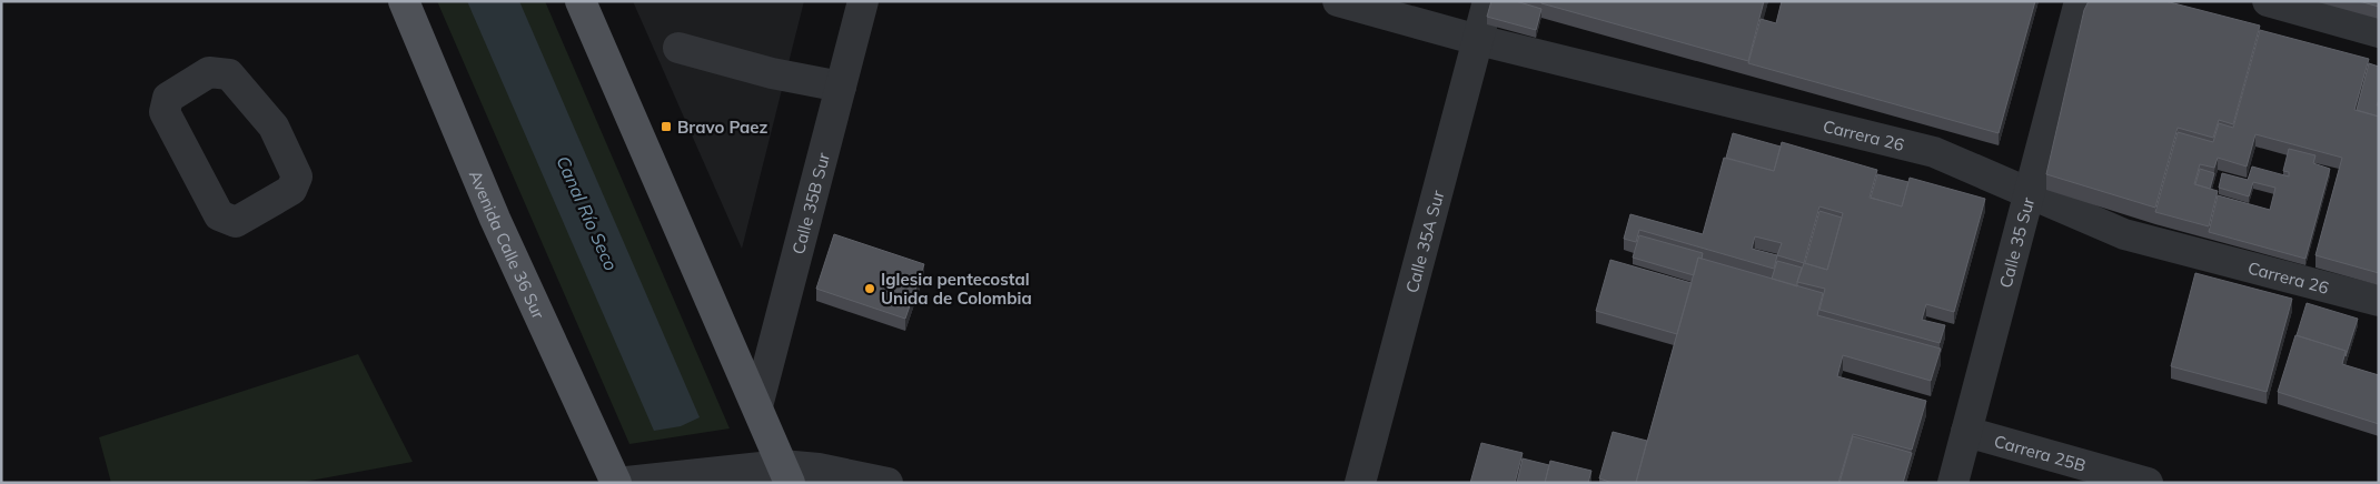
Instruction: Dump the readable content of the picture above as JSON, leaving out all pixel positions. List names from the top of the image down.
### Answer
{
  "streets": {
    "main road": ["Avenida Calle 36 Sur"],
    "street": [
      "Carrera 26",
      "Calle 35B Sur",
      "Calle 35A Sur",
      "Calle 35 Sur",
      "Carrera 25B"
    ]
  },
  "crossings": [
    ["Carrera 26", "Calle 35A Sur"],
    ["Carrera 26", "Calle 35 Sur"],
    ["Calle 35 Sur", "Carrera 25B"]
  ],
  "water": ["Canal Río Seco"],
  "places": {
    "transit": ["Bravo Paez"],
    "other": ["Iglesia pentecostal Unida de Colombia"]
  }
}
